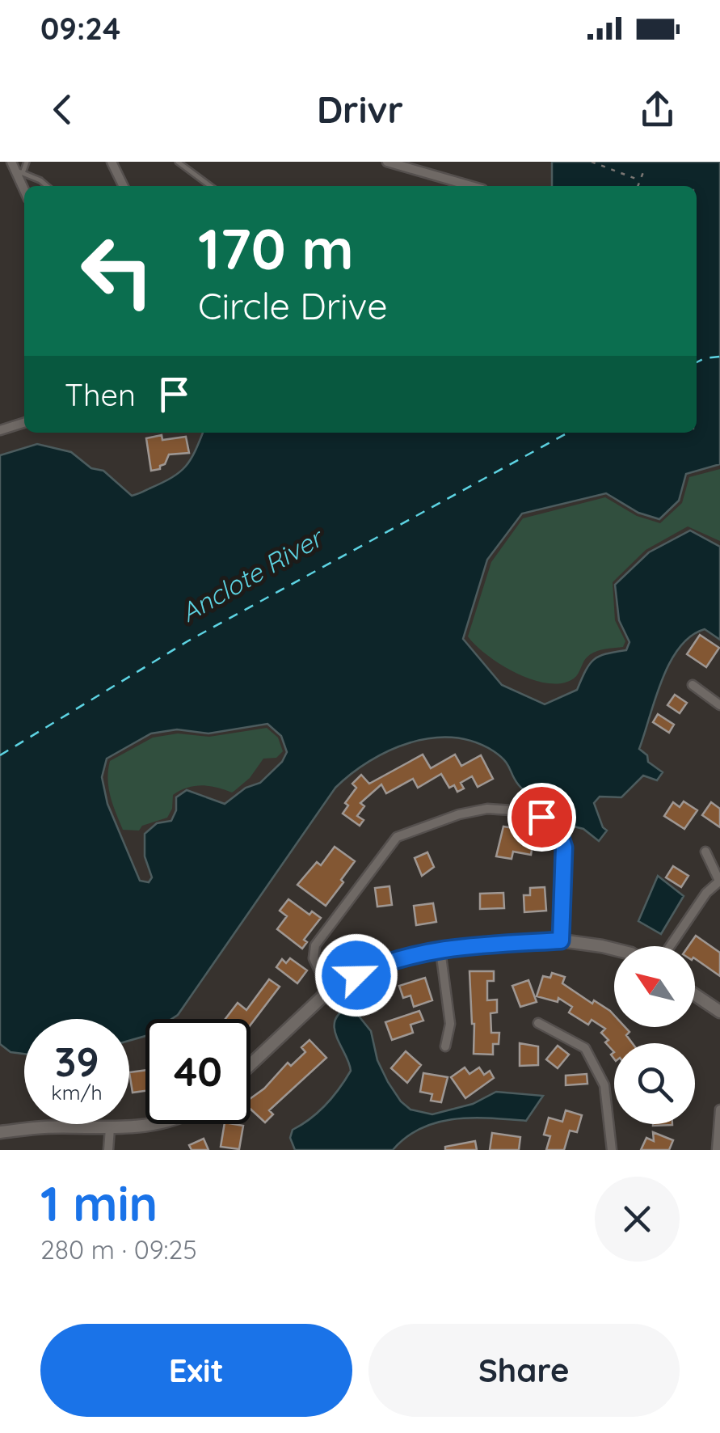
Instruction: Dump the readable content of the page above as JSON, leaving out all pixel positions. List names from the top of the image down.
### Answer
{
  "water": ["Anclote River"],
  "north": "top left",
  "page": {
    "status": "09:24",
    "header": "Drivr",
    "turn": ["170 m", "Circle Drive"],
    "then": "Then",
    "speed": "39 km/h",
    "limit": "40",
    "heading": ["1 min", "280 m · 09:25"],
    "buttons": ["Exit", "Share"]
  }
}
